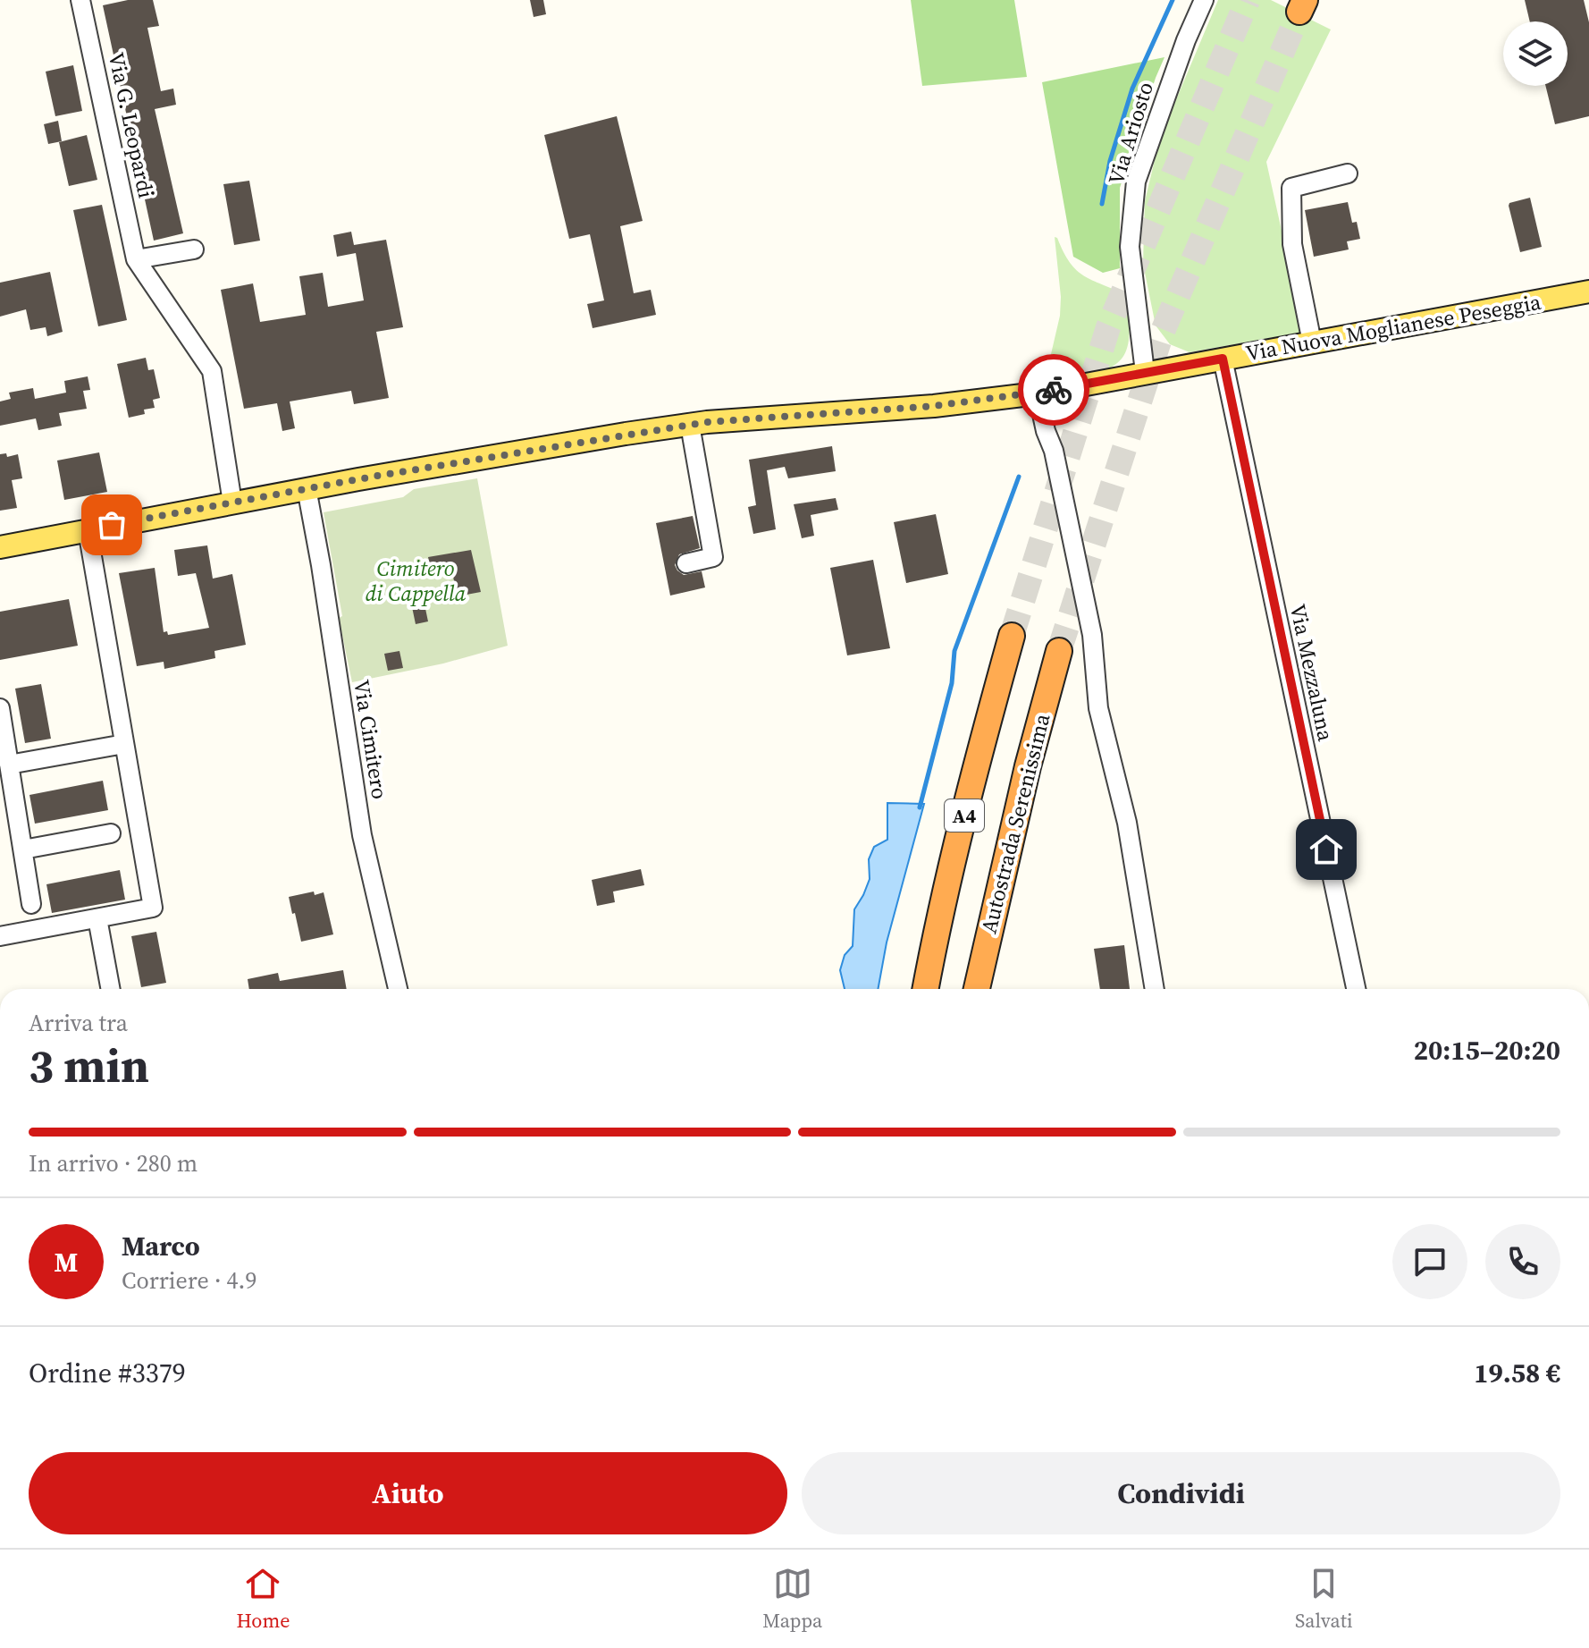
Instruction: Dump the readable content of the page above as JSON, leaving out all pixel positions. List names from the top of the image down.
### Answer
{
  "streets": {
    "highway": ["A4", "Autostrada Serenissima"],
    "main road": ["Via Nuova Moglianese Peseggia"],
    "street": [
      "Via G. Leopardi",
      "Via Ariosto",
      "Via Mezzaluna",
      "Via Cimitero"
    ]
  },
  "crossings": [
    ["Via G. Leopardi", "Via Nuova Moglianese Peseggia"],
    ["Via Ariosto", "Via Nuova Moglianese Peseggia"],
    ["Via Nuova Moglianese Peseggia", "Via Mezzaluna"],
    ["Via Nuova Moglianese Peseggia", "Via Cimitero"]
  ],
  "parks": ["Cimitero di Cappella"],
  "page": {
    "heading": ["3 min", "Arriva tra", "20:15–20:20"],
    "panel": [
      "Marco",
      "Corriere · 4.9",
      "Ordine #3379",
      "19.58 €"
    ],
    "bar": "In arrivo · 280 m",
    "round": "M",
    "buttons": ["Aiuto", "Condividi"],
    "tabs": ["Home", "Mappa", "Salvati"]
  }
}
